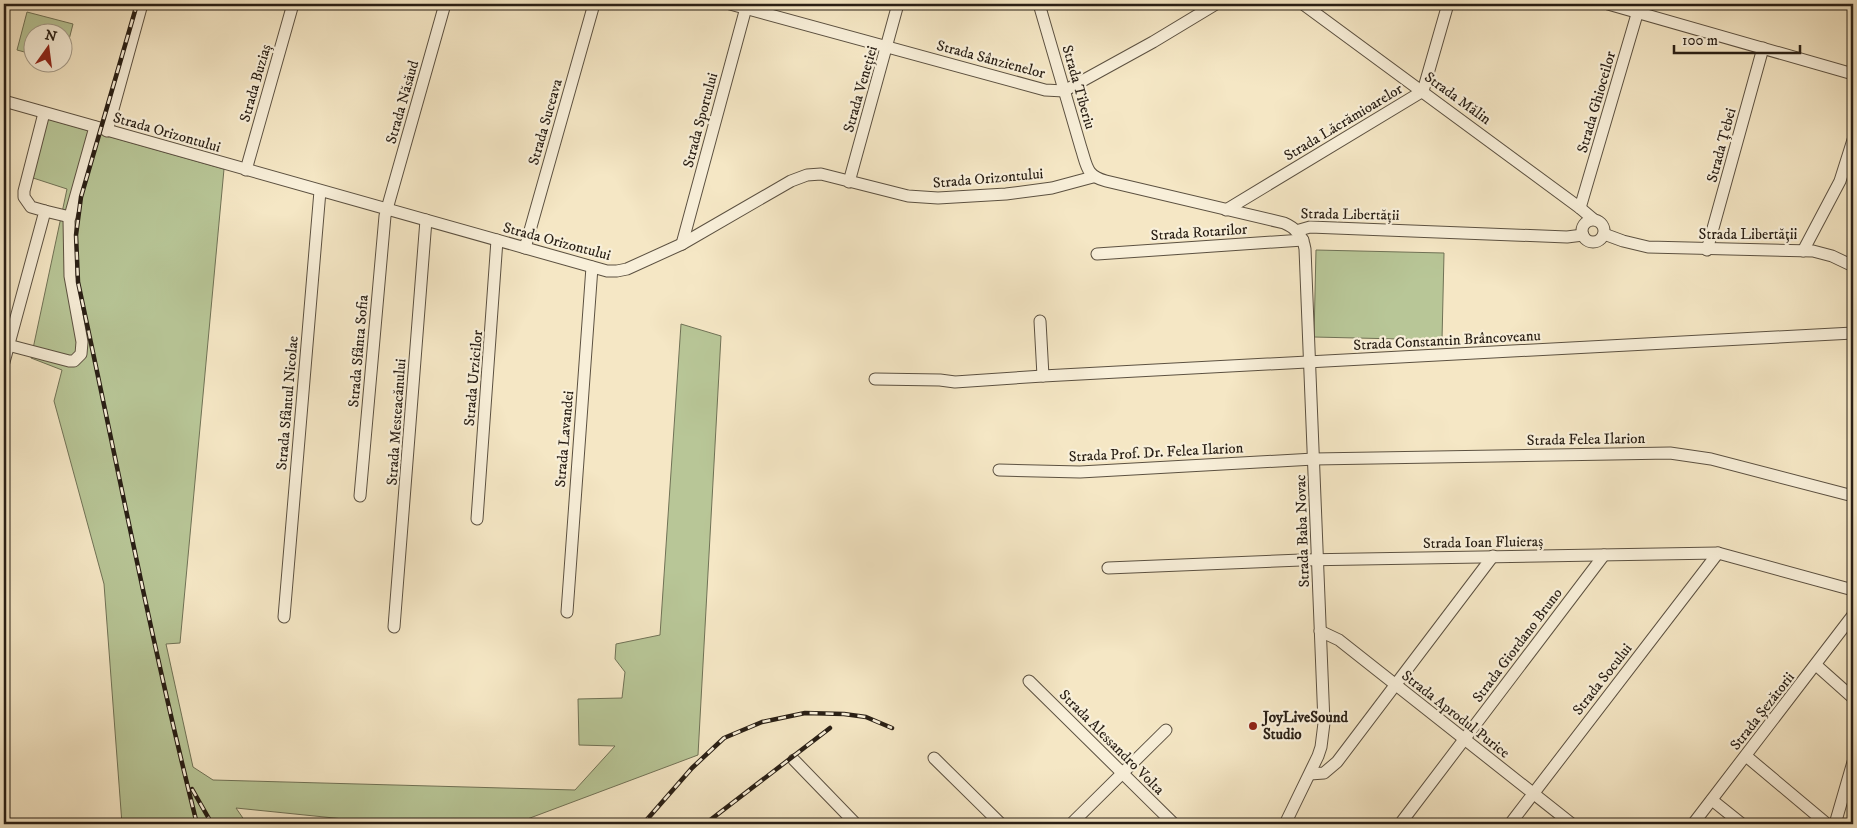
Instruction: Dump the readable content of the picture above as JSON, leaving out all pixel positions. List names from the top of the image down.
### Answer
{
  "streets": {
    "street": [
      "Strada Sânzienelor",
      "Strada Buziaș",
      "Strada Tiberiu",
      "Strada Veneției",
      "Strada Mălin",
      "Strada Năsăud",
      "Strada Ghioceilor",
      "Strada Sportului",
      "Strada Suceava",
      "Strada Lăcrămioarelor",
      "Strada Orizontului",
      "Strada Țebei",
      "Strada Libertății",
      "Strada Rotarilor",
      "Strada Constantin Brâncoveanu",
      "Strada Sfânta Sofia",
      "Strada Urzicilor",
      "Strada Sfântul Nicolae",
      "Strada Mesteacănului",
      "Strada Lavandei",
      "Strada Felea Ilarion",
      "Strada Prof. Dr. Felea Ilarion",
      "Strada Baba Novac",
      "Strada Ioan Fluieraș",
      "Strada Giordano Bruno",
      "Strada Socului",
      "Strada Șezătorii",
      "Strada Aprodul Purice",
      "Strada Alessandro Volta"
    ]
  },
  "crossings": [
    ["Strada Sânzienelor", "Strada Tiberiu"],
    ["Strada Sânzienelor", "Strada Veneției"],
    ["Strada Sânzienelor", "Strada Sportului"],
    ["Strada Buziaș", "Strada Orizontului"],
    ["Strada Tiberiu", "Strada Orizontului"],
    ["Strada Tiberiu", "Strada Libertății"],
    ["Strada Veneției", "Strada Orizontului"],
    ["Strada Mălin", "Strada Ghioceilor"],
    ["Strada Mălin", "Strada Lăcrămioarelor"],
    ["Strada Mălin", "Strada Libertății"],
    ["Strada Năsăud", "Strada Orizontului"],
    ["Strada Năsăud", "Strada Sfânta Sofia"],
    ["Strada Sportului", "Strada Orizontului"],
    ["Strada Suceava", "Strada Orizontului"],
    ["Strada Lăcrămioarelor", "Strada Libertății"],
    ["Strada Orizontului", "Strada Libertății"],
    ["Strada Orizontului", "Strada Sfânta Sofia"],
    ["Strada Orizontului", "Strada Urzicilor"],
    ["Strada Orizontului", "Strada Sfântul Nicolae"],
    ["Strada Orizontului", "Strada Mesteacănului"],
    ["Strada Orizontului", "Strada Lavandei"],
    ["Strada Țebei", "Strada Libertății"],
    ["Strada Libertății", "Strada Rotarilor"],
    ["Strada Libertății", "Strada Baba Novac"],
    ["Strada Rotarilor", "Strada Baba Novac"],
    ["Strada Constantin Brâncoveanu", "Strada Baba Novac"],
    ["Strada Felea Ilarion", "Strada Prof. Dr. Felea Ilarion"],
    ["Strada Felea Ilarion", "Strada Baba Novac"],
    ["Strada Prof. Dr. Felea Ilarion", "Strada Baba Novac"],
    ["Strada Baba Novac", "Strada Ioan Fluieraș"],
    ["Strada Baba Novac", "Strada Aprodul Purice"],
    ["Strada Ioan Fluieraș", "Strada Giordano Bruno"],
    ["Strada Ioan Fluieraș", "Strada Socului"],
    ["Strada Giordano Bruno", "Strada Aprodul Purice"],
    ["Strada Socului", "Strada Aprodul Purice"]
  ],
  "places": ["JoyLiveSound Studio"],
  "scale_bar": "100 m",
  "north": "top"
}
